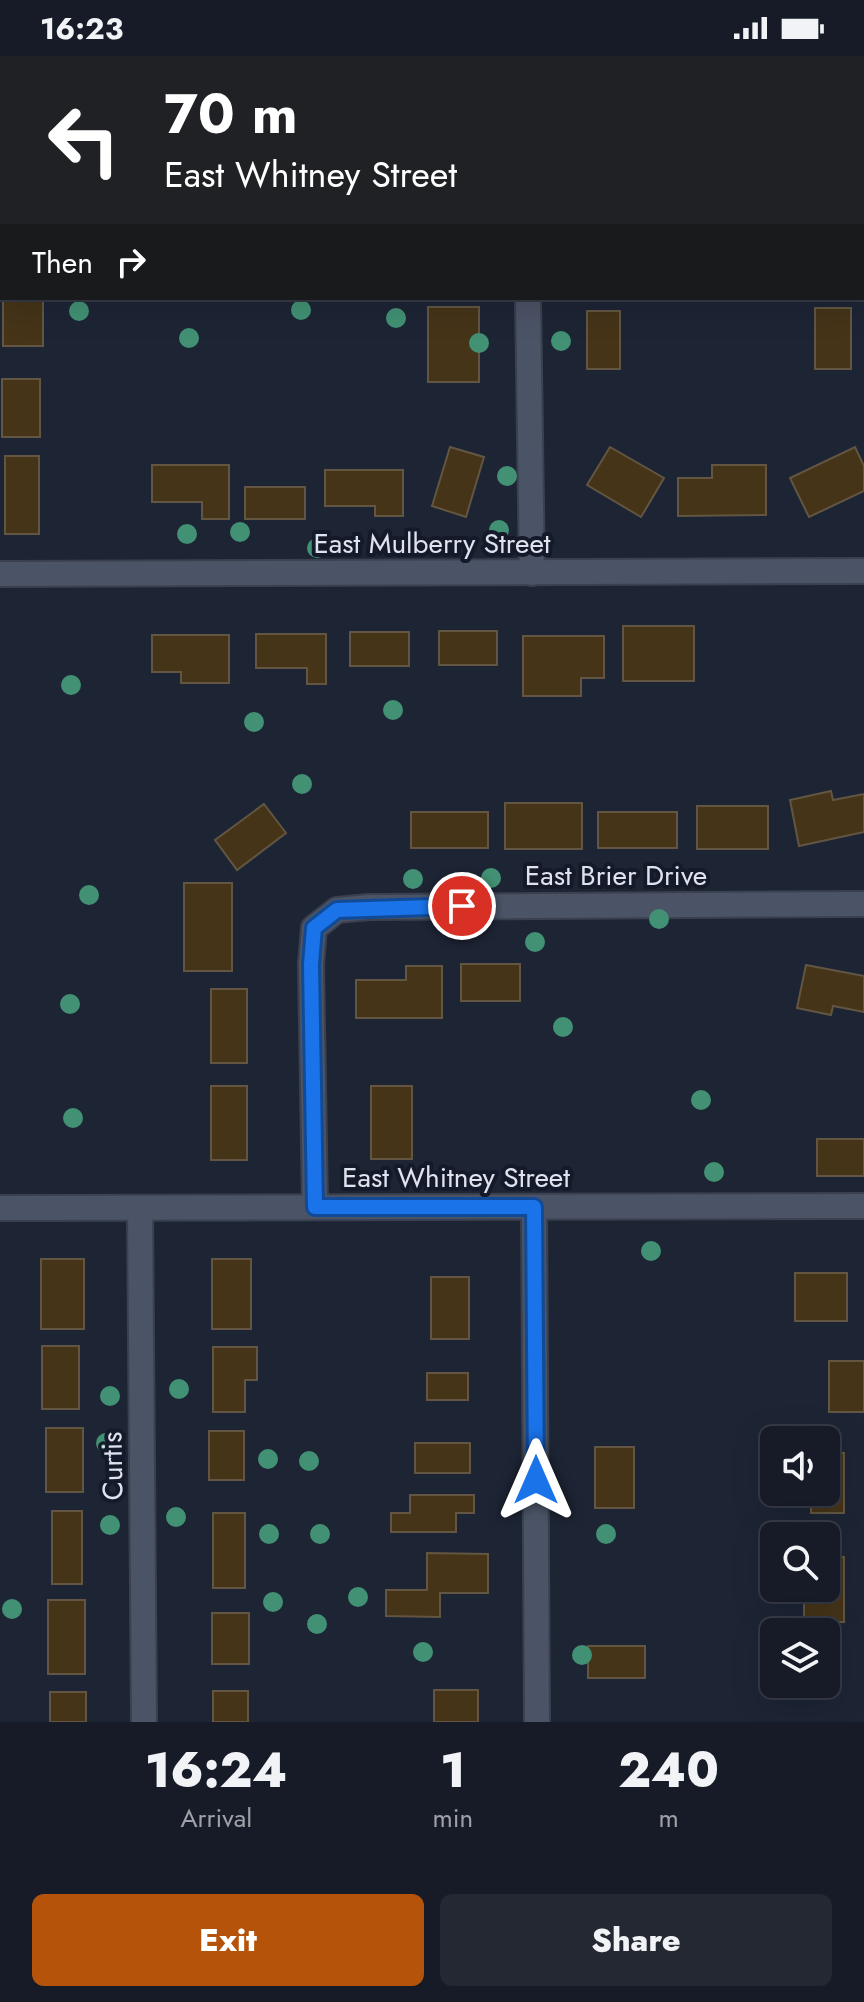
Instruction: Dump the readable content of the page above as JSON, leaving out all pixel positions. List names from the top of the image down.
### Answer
{
  "streets": {
    "street": [
      "East Mulberry Street",
      "East Brier Drive",
      "East Whitney Street",
      "Curtis"
    ]
  },
  "crossings": [
    ["East Brier Drive", "East Whitney Street"],
    ["East Whitney Street", "Curtis"]
  ],
  "page": {
    "status": "16:23",
    "turn": ["70 m", "East Whitney Street"],
    "then": "Then",
    "eta": [
      "16:24",
      "Arrival",
      "1",
      "min",
      "240",
      "m"
    ],
    "buttons": ["Exit", "Share"]
  }
}
